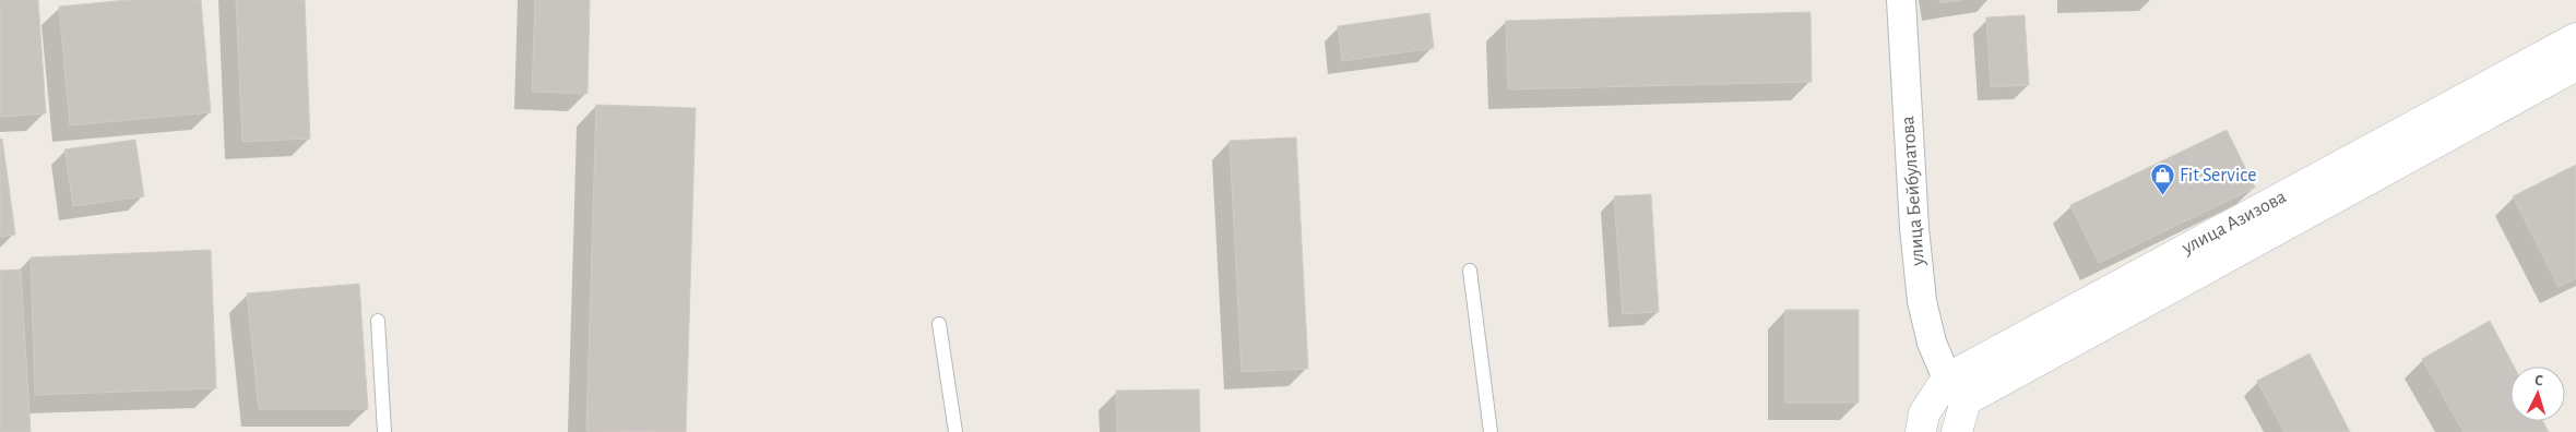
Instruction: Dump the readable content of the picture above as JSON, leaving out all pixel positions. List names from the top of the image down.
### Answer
{
  "streets": {
    "main road": ["улица Азизова"],
    "street": ["улица Бейбулатова"]
  },
  "crossings": [
    ["улица Бейбулатова", "улица Азизова"]
  ],
  "places": {
    "shop": ["Fit Service"]
  },
  "north": "top"
}
